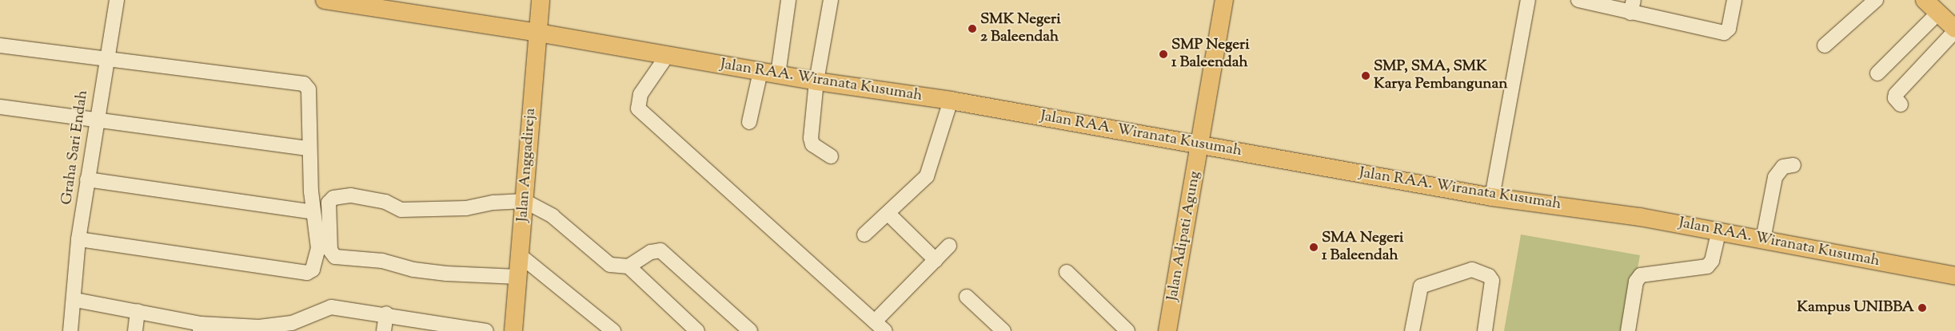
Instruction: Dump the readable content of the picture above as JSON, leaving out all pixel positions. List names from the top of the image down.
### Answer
{
  "streets": {
    "main road": ["Jalan RAA. Wiranata Kusumah", "Jalan Anggadireja", "Jalan Adipati Agung"],
    "street": ["Graha Sari Endah"]
  },
  "crossings": [
    ["Jalan RAA. Wiranata Kusumah", "Jalan Anggadireja"],
    ["Jalan RAA. Wiranata Kusumah", "Jalan Adipati Agung"]
  ],
  "places": [
    "SMK Negeri 2 Baleendah",
    "SMP Negeri 1 Baleendah",
    "SMP, SMA, SMK Karya Pembangunan",
    "SMA Negeri 1 Baleendah",
    "Kampus UNIBBA"
  ]
}
